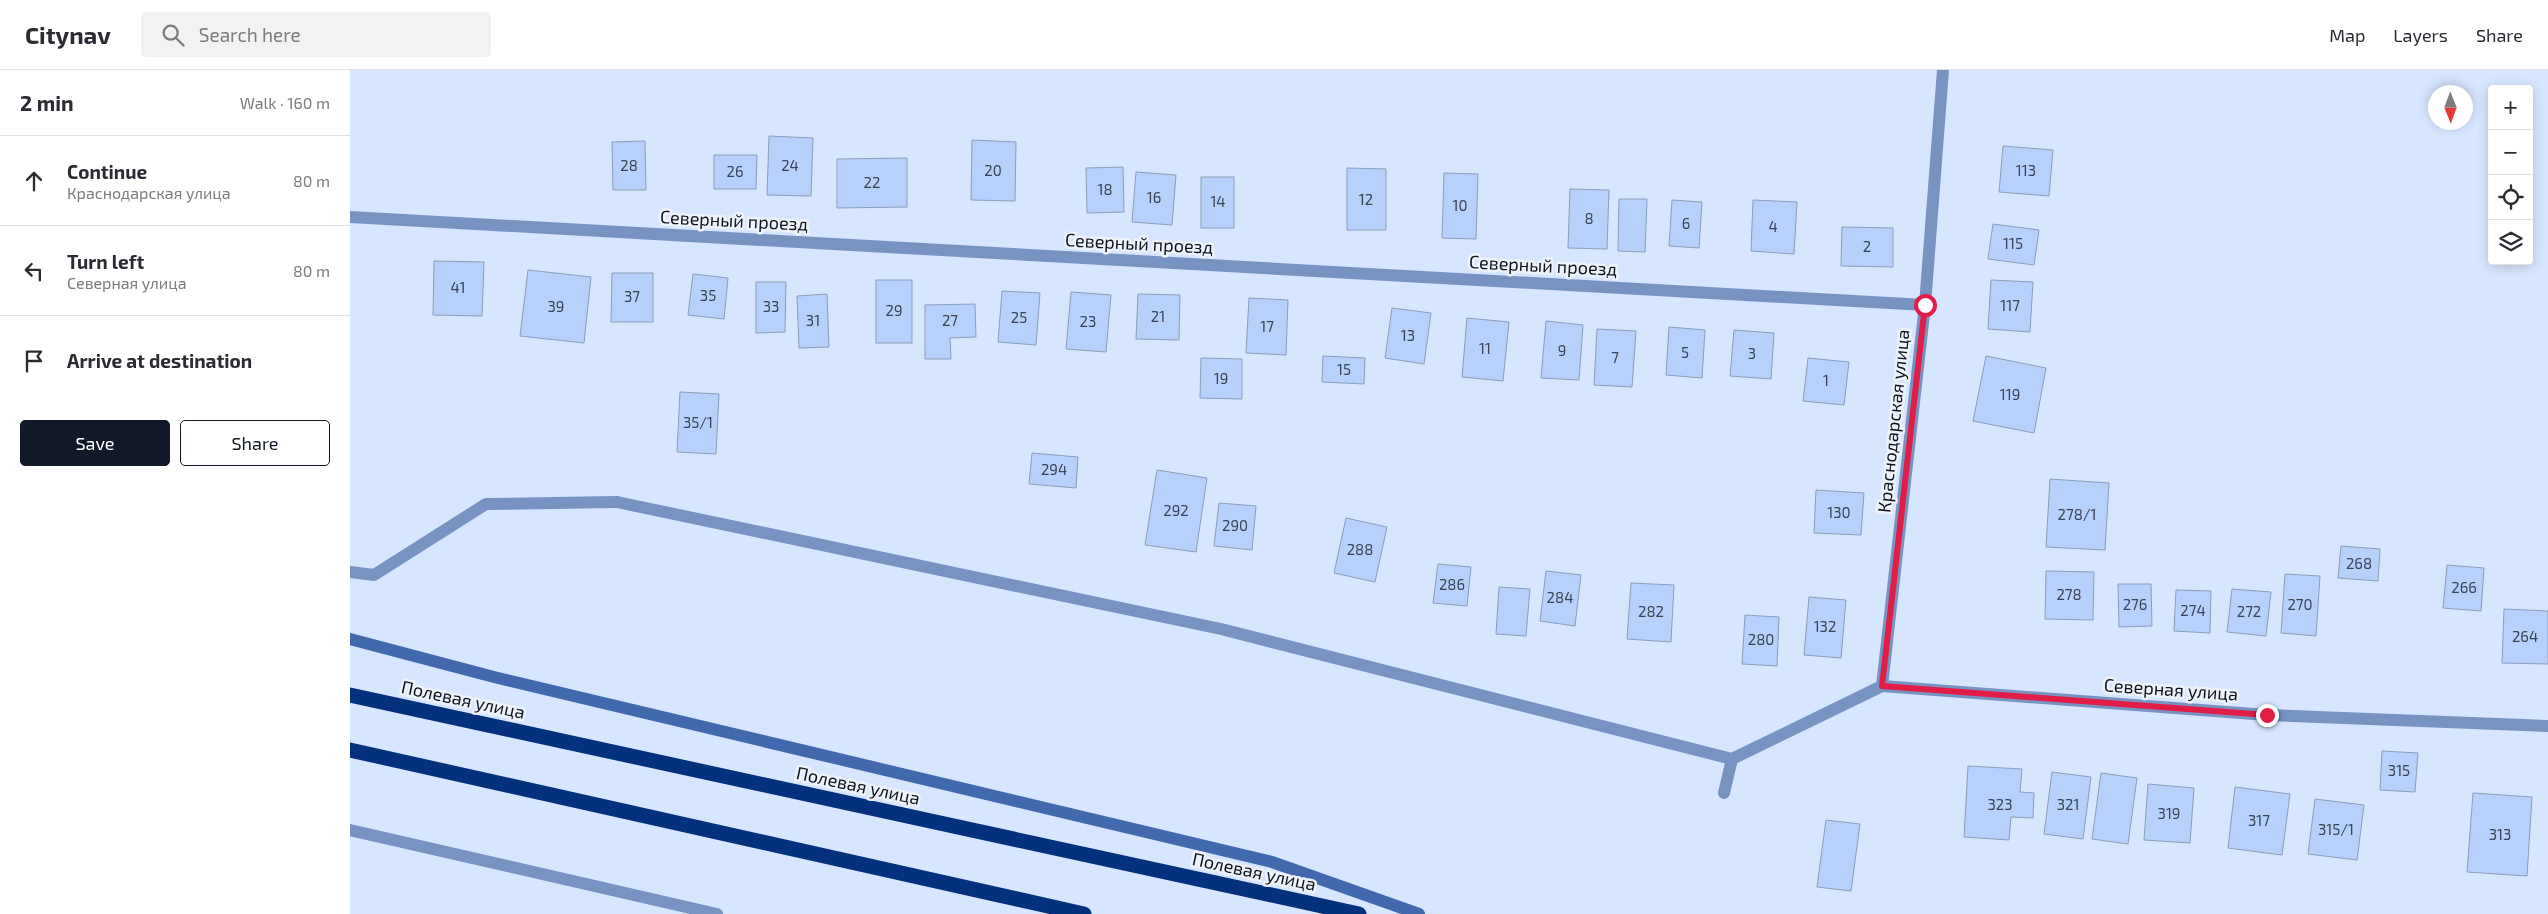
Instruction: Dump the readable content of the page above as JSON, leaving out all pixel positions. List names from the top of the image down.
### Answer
{
  "streets": {
    "highway": ["Полевая улица"],
    "street": ["Северный проезд", "Краснодарская улица", "Северная улица"]
  },
  "crossings": [
    ["Северный проезд", "Краснодарская улица"],
    ["Краснодарская улица", "Северная улица"]
  ],
  "house_numbers": [
    "28",
    "24",
    "20",
    "113",
    "26",
    "22",
    "18",
    "16",
    "12",
    "14",
    "10",
    "8",
    "6",
    "4",
    "115",
    "2",
    "41",
    "35",
    "37",
    "117",
    "39",
    "33",
    "29",
    "21",
    "25",
    "31",
    "27",
    "23",
    "17",
    "13",
    "11",
    "9",
    "5",
    "3",
    "7",
    "15",
    "19",
    "1",
    "119",
    "35/1",
    "294",
    "292",
    "130",
    "278/1",
    "290",
    "288",
    "268",
    "286",
    "266",
    "278",
    "284",
    "276",
    "270",
    "274",
    "282",
    "272",
    "132",
    "264",
    "280",
    "315",
    "323",
    "321",
    "319",
    "317",
    "315/1",
    "313"
  ],
  "north": "bottom",
  "page": {
    "header": "Citynav",
    "search": "Search here",
    "nav": ["Map", "Layers", "Share"],
    "heading": ["2 min", "Walk · 160 m"],
    "map_buttons": ["+", "−"],
    "list": [
      ["Continue", "Краснодарская улица", "80 m"],
      ["Turn left", "Северная улица", "80 m"],
      "Arrive at destination"
    ],
    "buttons": ["Save", "Share"]
  }
}
